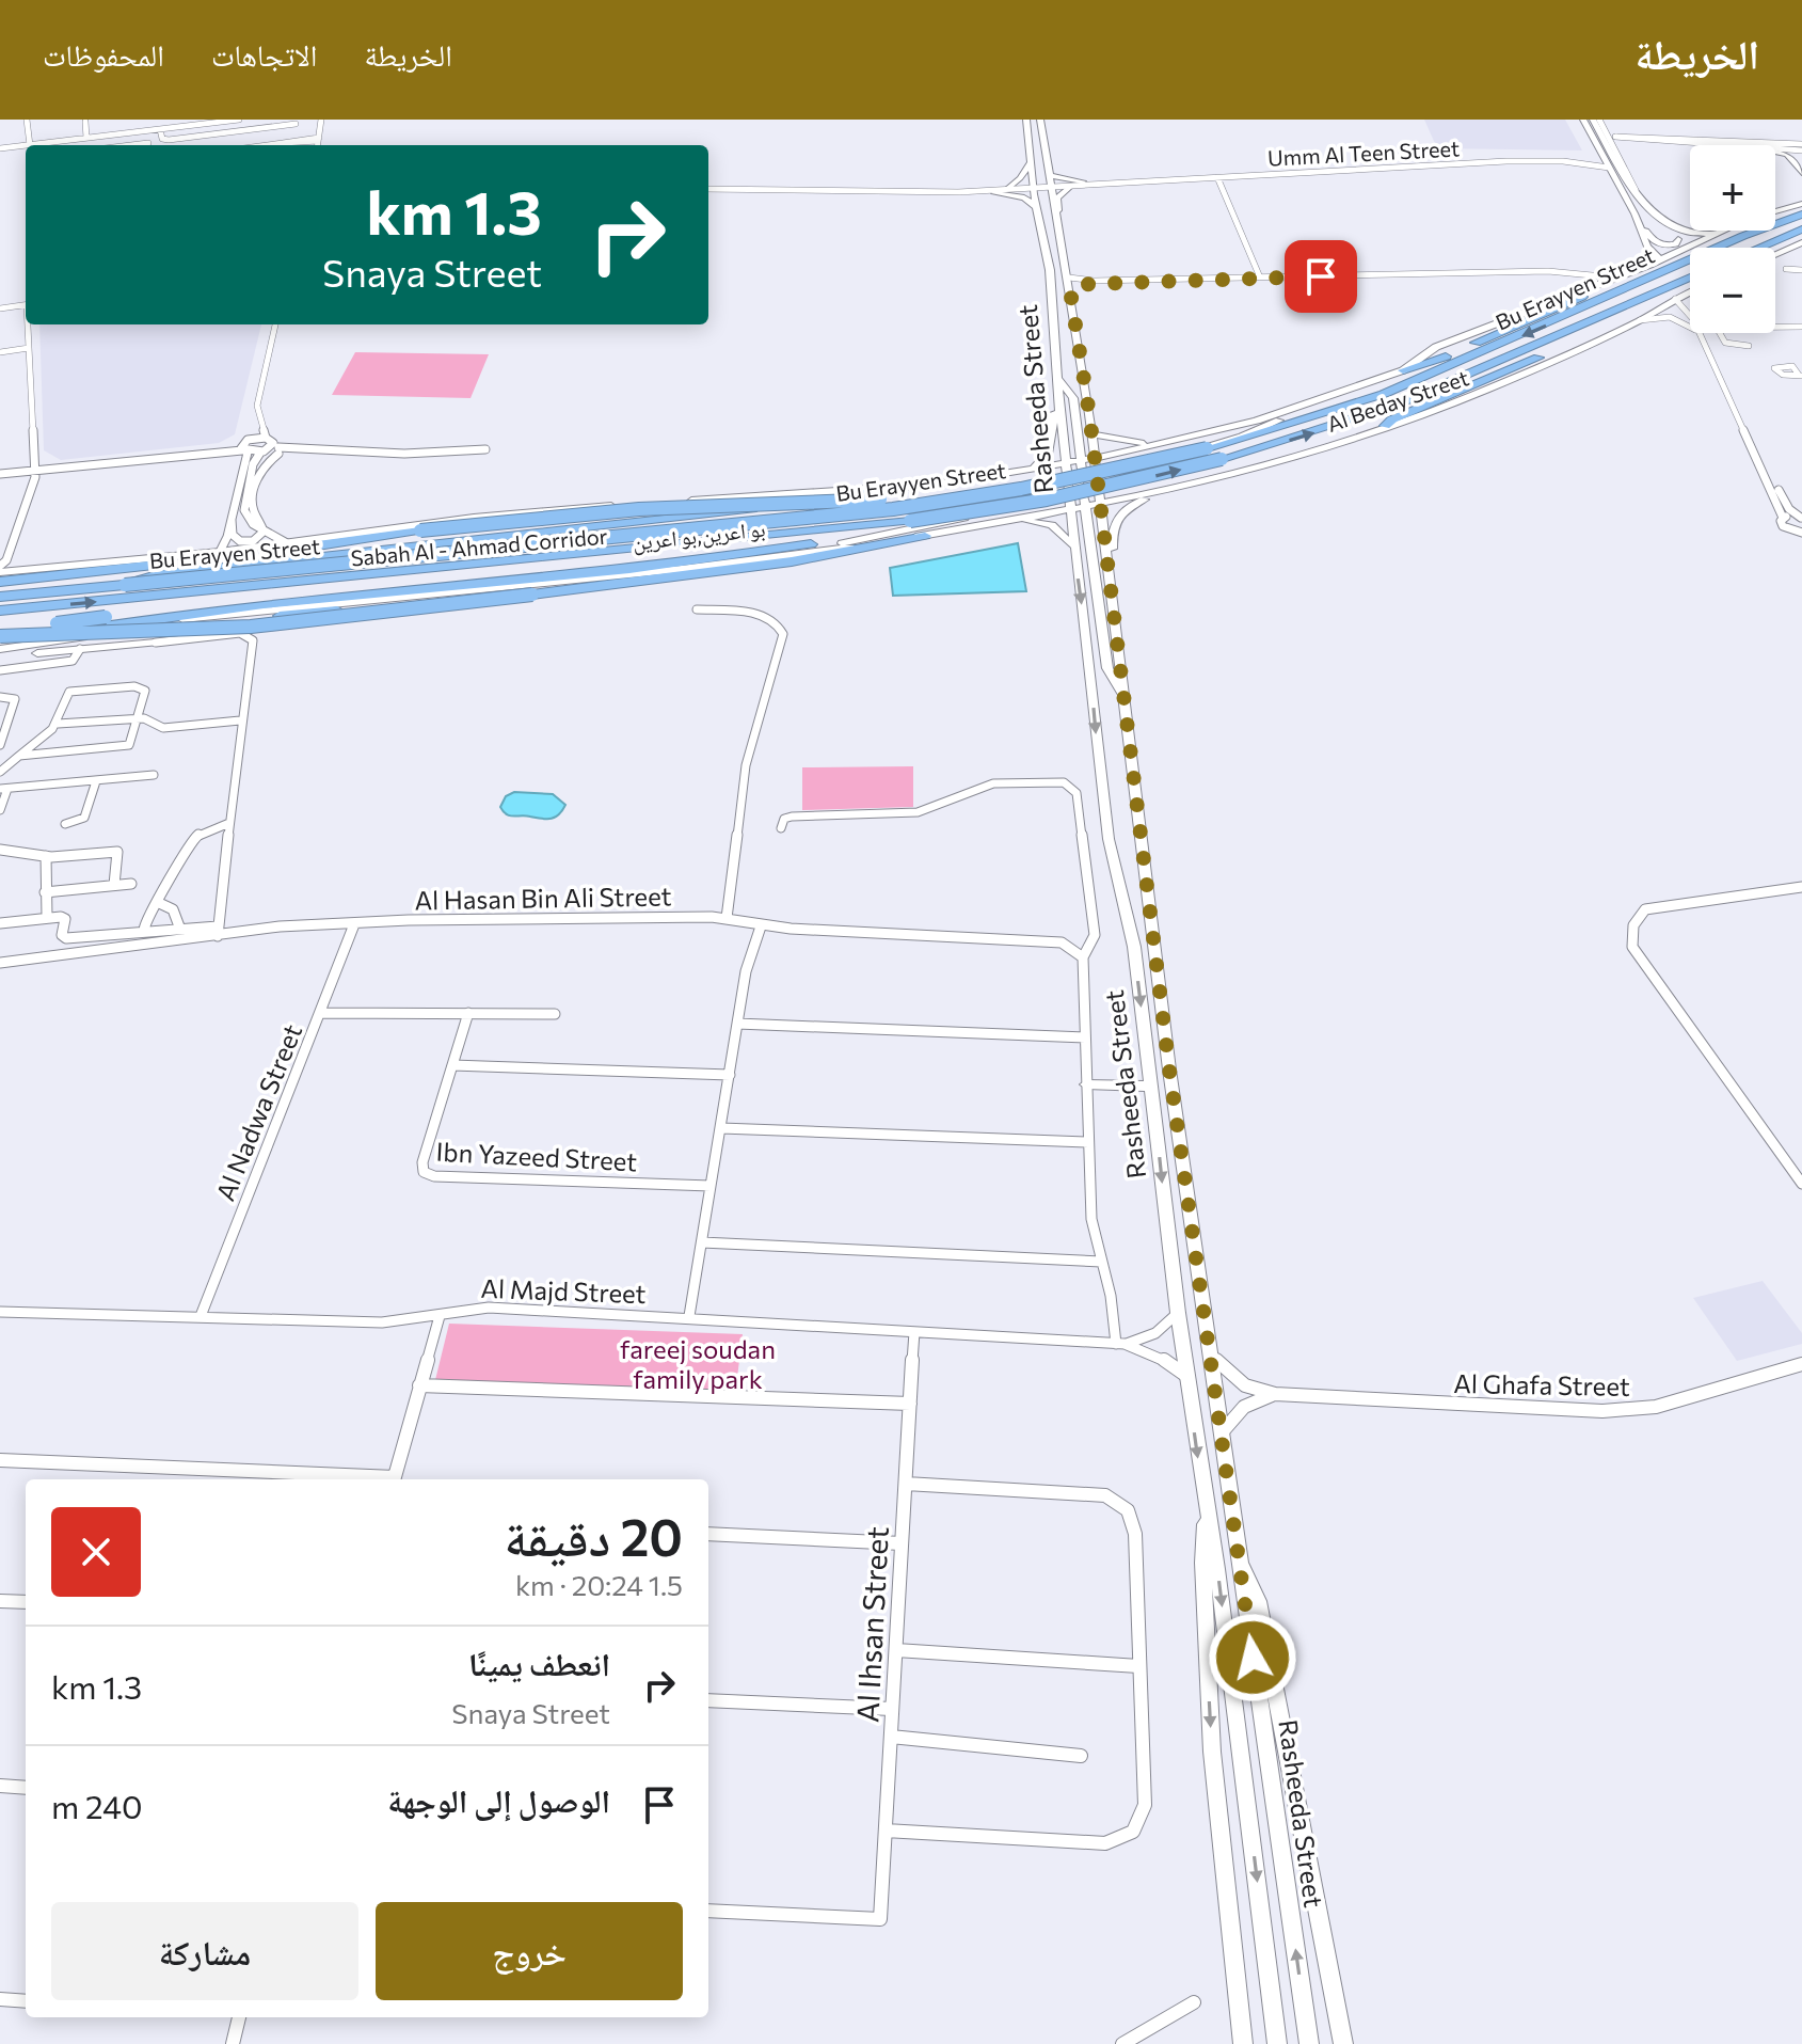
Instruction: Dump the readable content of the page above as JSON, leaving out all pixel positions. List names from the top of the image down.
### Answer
{
  "streets": {
    "highway": ["Bu Erayyen Street", "بو اعرين,بو اعرين", "Sabah Al - Ahmad Corridor"],
    "main road": ["Rasheeda Street", "Al Beday Street"],
    "street": [
      "Umm Al Teen Street",
      "Al Hasan Bin Ali Street",
      "Al Nadwa Street",
      "Ibn Yazeed Street",
      "Al Majd Street",
      "Al Ghafa Street",
      "Al Ihsan Street"
    ]
  },
  "crossings": [
    ["Umm Al Teen Street", "Rasheeda Street"],
    ["Bu Erayyen Street", "Rasheeda Street"],
    ["Bu Erayyen Street", "Al Beday Street"],
    ["Bu Erayyen Street", "بو اعرين,بو اعرين"],
    ["Bu Erayyen Street", "Sabah Al - Ahmad Corridor"],
    ["Rasheeda Street", "Al Beday Street"],
    ["Rasheeda Street", "Al Majd Street"],
    ["Rasheeda Street", "Al Ghafa Street"],
    ["Al Hasan Bin Ali Street", "Al Nadwa Street"],
    ["Al Nadwa Street", "Al Majd Street"],
    ["Al Majd Street", "Al Ihsan Street"]
  ],
  "parks": ["fareej soudan family park"],
  "page": {
    "header": "الخريطة",
    "nav": ["الخريطة", "الاتجاهات", "المحفوظات"],
    "map_buttons": ["+", "−"],
    "turn": ["1.3 km", "Snaya Street"],
    "heading": ["20 دقيقة", "1.5 km · 20:24"],
    "list": [
      {
        "name": "انعطف يمينًا",
        "note": "Snaya Street",
        "value": "1.3 km"
      },
      {
        "name": "الوصول إلى الوجهة",
        "value": "240 m"
      }
    ],
    "buttons": ["خروج", "مشاركة"]
  }
}
